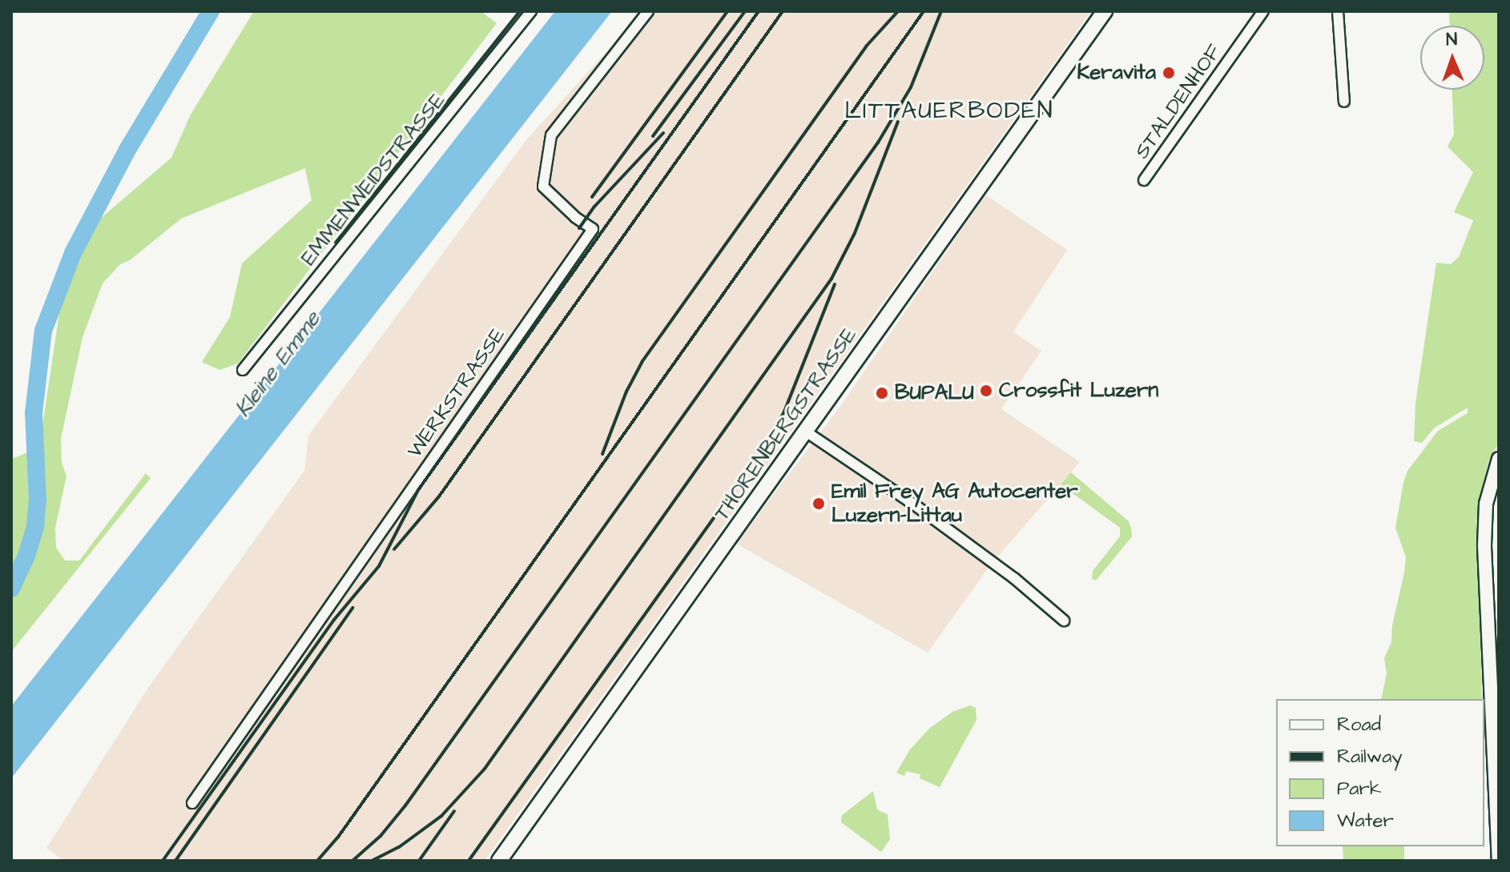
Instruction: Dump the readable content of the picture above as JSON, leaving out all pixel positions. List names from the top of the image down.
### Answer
{
  "streets": {
    "main road": ["THORENBERGSTRASSE"],
    "street": ["STALDENHOF", "EMMENWEIDSTRASSE", "WERKSTRASSE"]
  },
  "districts": ["LITTAUERBODEN"],
  "water": ["Kleine Emme"],
  "places": [
    "Keravita",
    "Crossfit Luzern",
    "BUPALU",
    "Emil Frey AG Autocenter Luzern-Littau"
  ],
  "legend": [
    "Road",
    "Railway",
    "Park",
    "Water"
  ],
  "north": "top"
}
